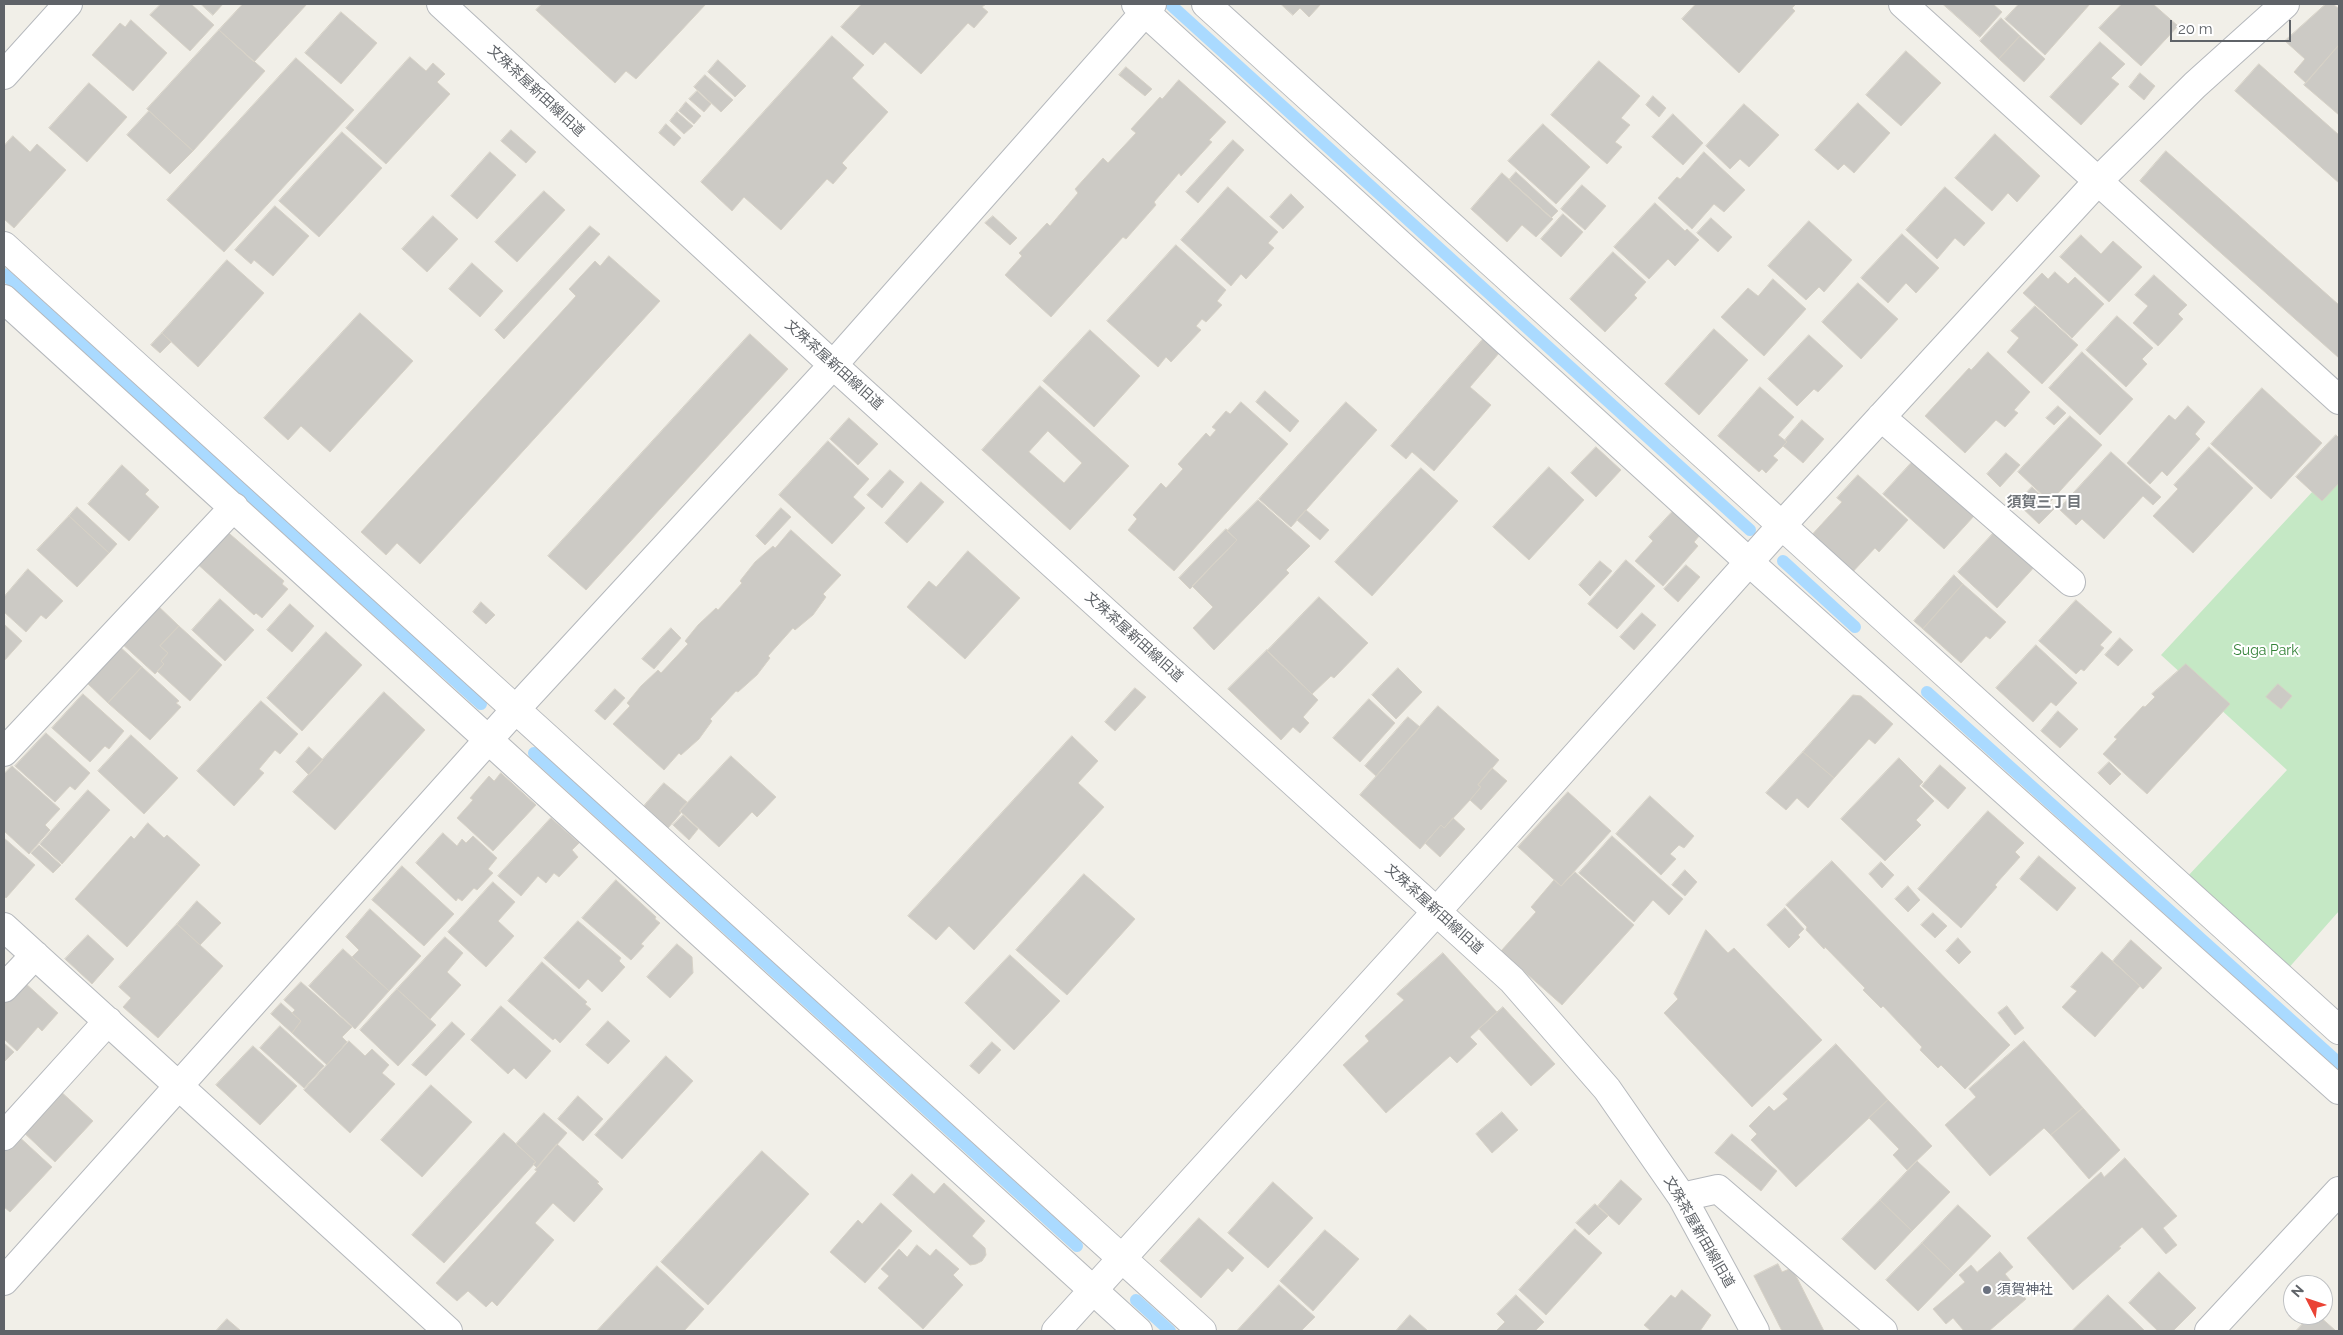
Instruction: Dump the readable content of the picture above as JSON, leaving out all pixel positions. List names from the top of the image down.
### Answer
{
  "streets": {
    "street": ["文殊茶屋新田線旧道"]
  },
  "districts": ["須賀三丁目"],
  "parks": ["Suga Park"],
  "places": ["須賀神社"],
  "scale_bar": "20 m",
  "north": "top left"
}
